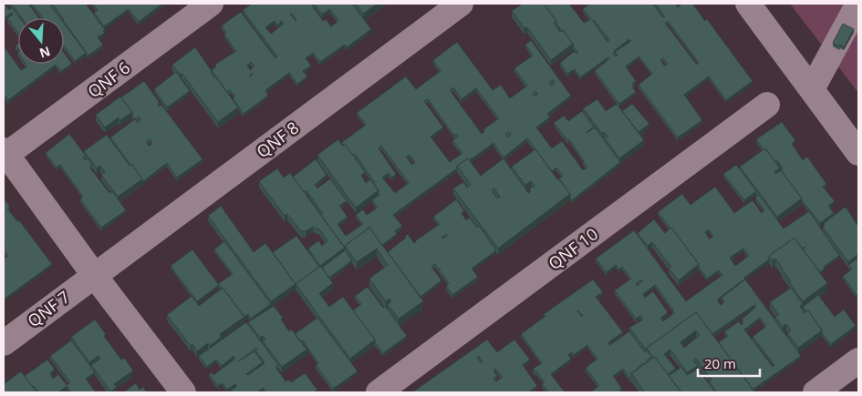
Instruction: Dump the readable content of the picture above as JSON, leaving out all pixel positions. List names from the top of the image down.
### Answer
{
  "streets": {
    "street": [
      "QNF 6",
      "QNF 8",
      "QNF 10",
      "QNF 7"
    ]
  },
  "crossings": [
    ["QNF 8", "QNF 7"]
  ],
  "scale_bar": "20 m",
  "north": "bottom"
}
